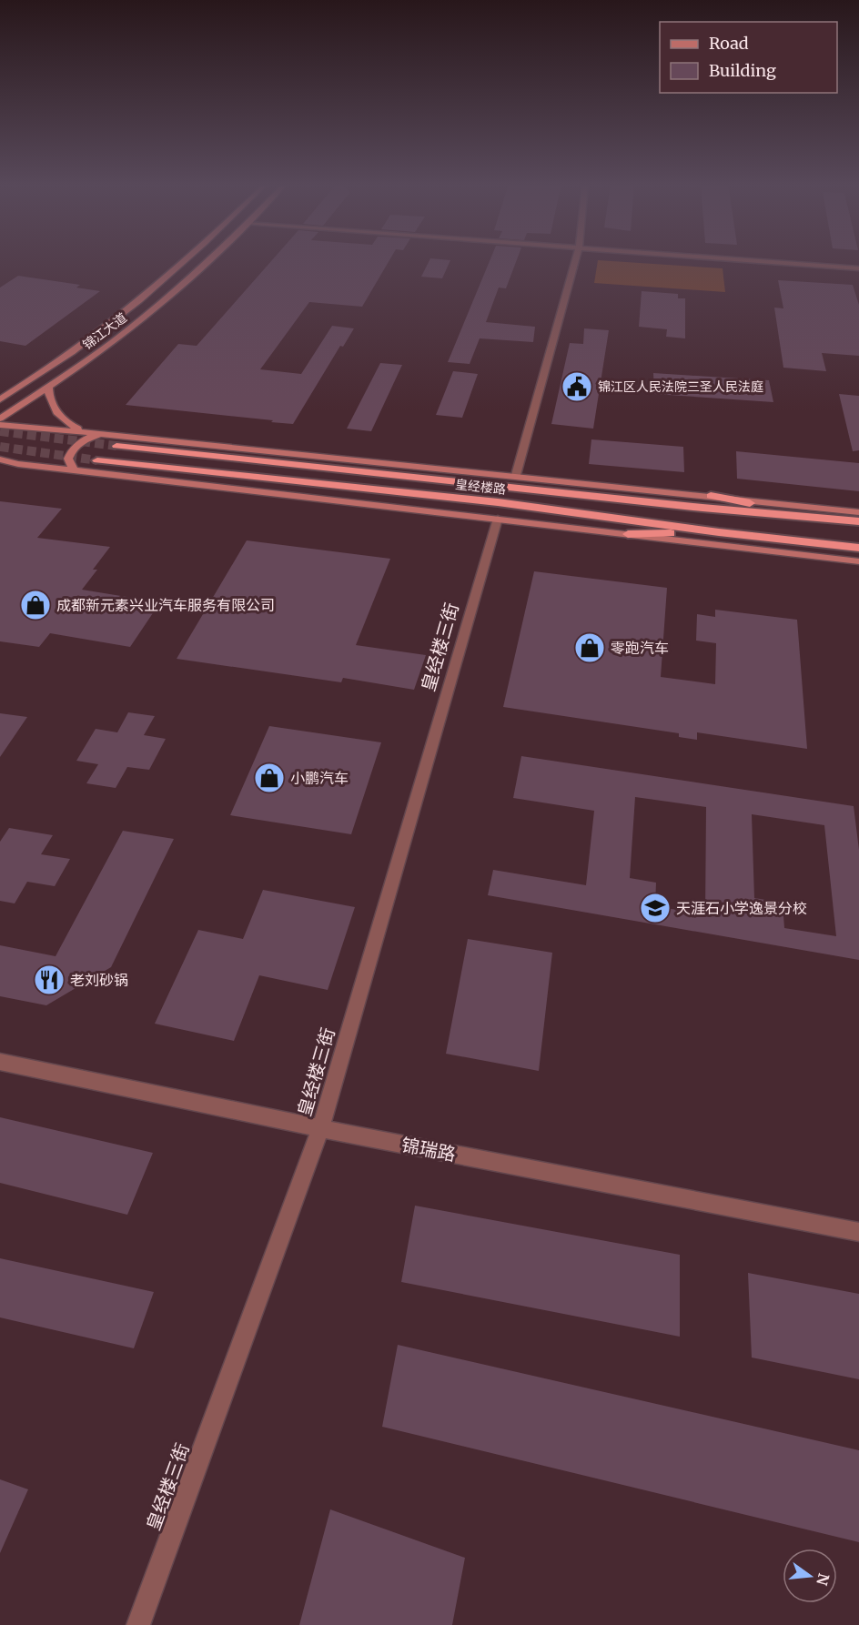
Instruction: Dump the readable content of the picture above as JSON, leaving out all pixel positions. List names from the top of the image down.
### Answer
{
  "streets": {
    "highway": ["皇经楼路"],
    "main road": ["锦江大道"],
    "street": ["皇经楼三街", "锦瑞路"]
  },
  "crossings": [
    ["皇经楼三街", "锦瑞路"]
  ],
  "places": {
    "public building": ["锦江区人民法院三圣人民法庭"],
    "shop": ["成都新元素兴业汽车服务有限公司", "零跑汽车", "小鹏汽车"],
    "school or university": ["天涯石小学逸景分校"],
    "restaurant": ["老刘砂锅"]
  },
  "legend": ["Road", "Building"],
  "north": "right"
}
